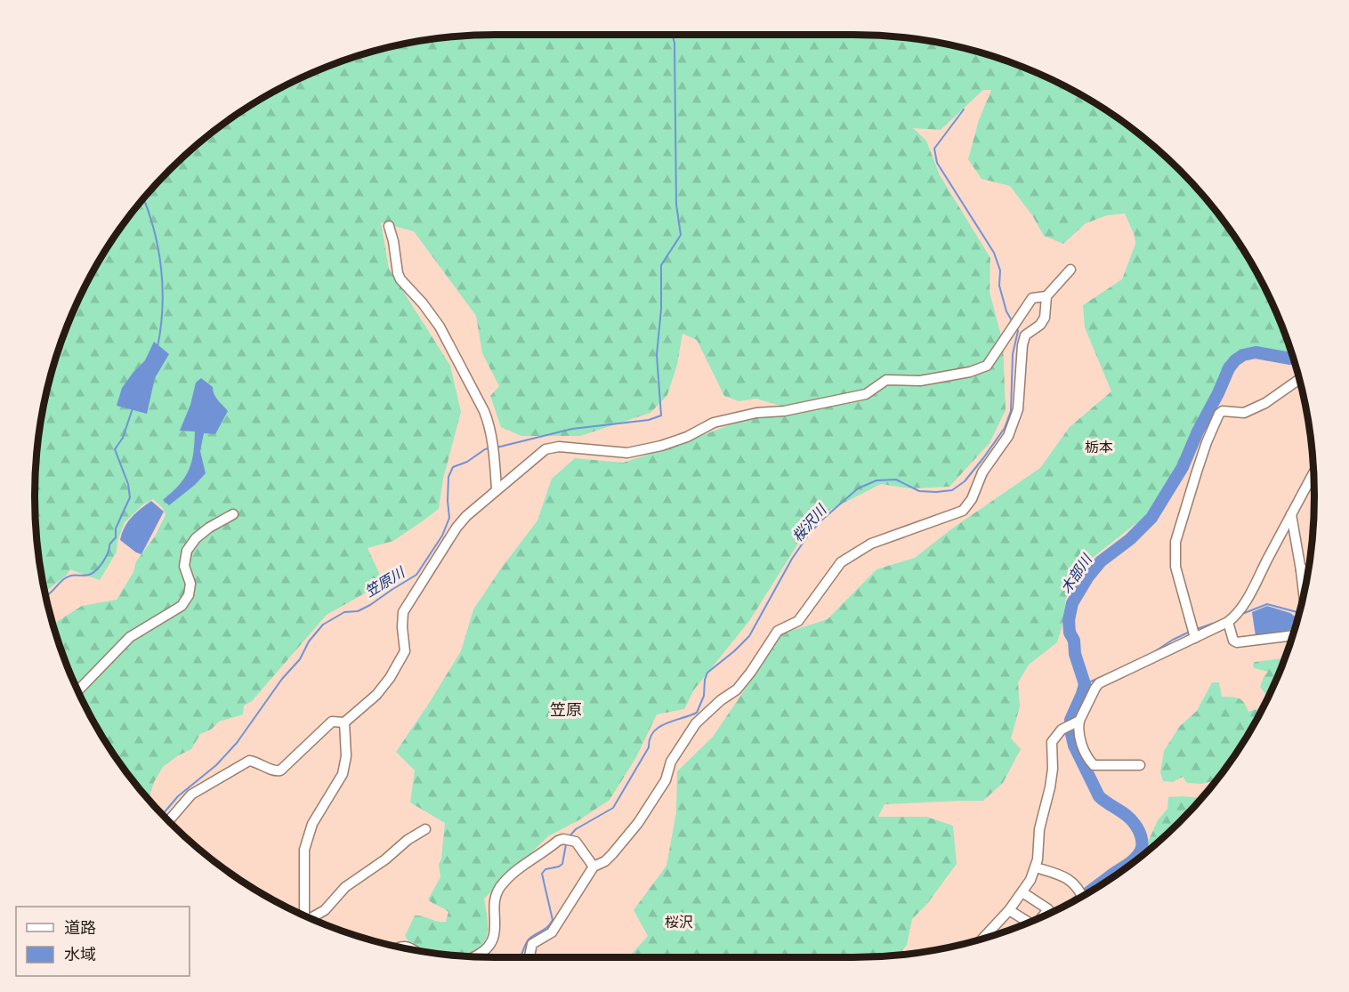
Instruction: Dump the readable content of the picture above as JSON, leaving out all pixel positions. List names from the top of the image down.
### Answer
{
  "districts": ["栃本", "笠原", "桜沢"],
  "water": ["桜沢川", "木部川", "笠原川"],
  "legend": ["道路", "水域"]
}
